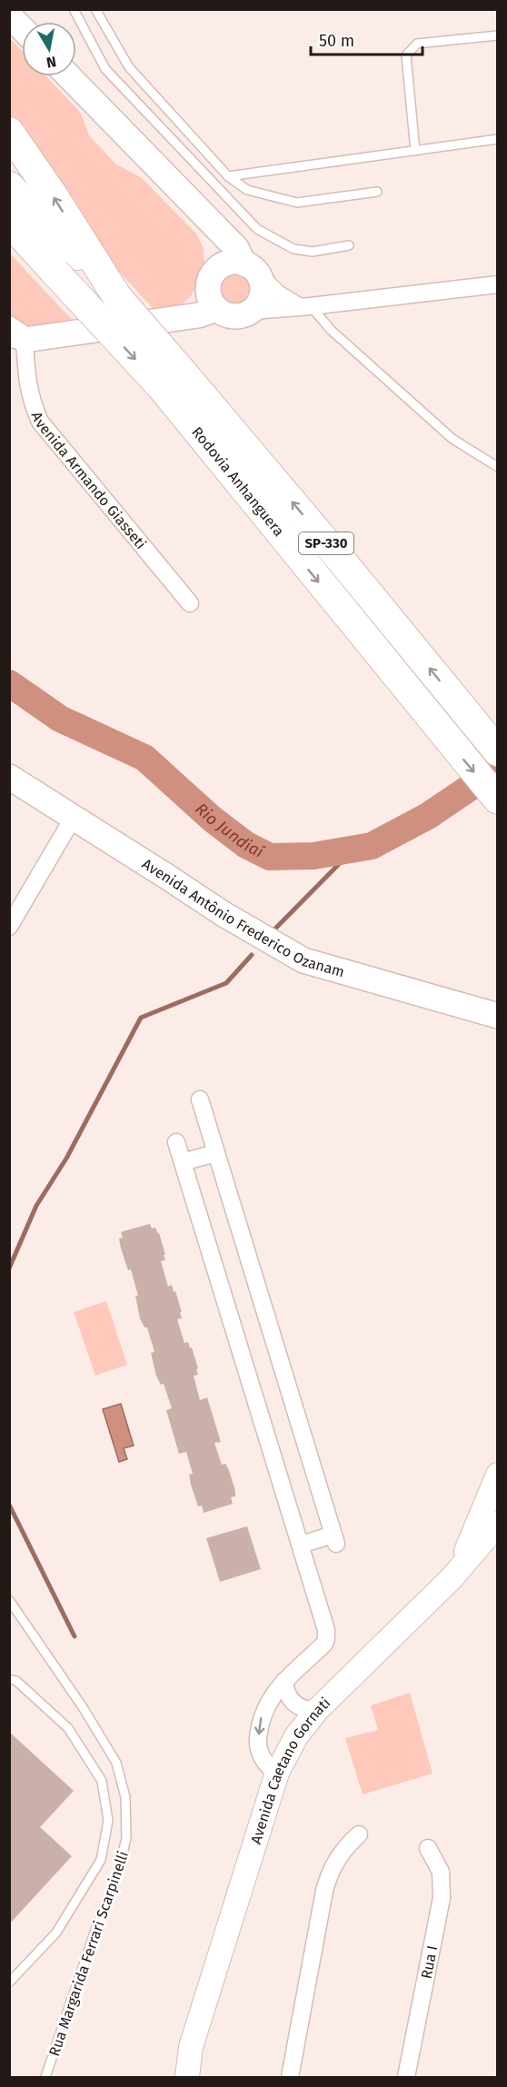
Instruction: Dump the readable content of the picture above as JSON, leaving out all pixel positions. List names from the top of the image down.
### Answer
{
  "streets": {
    "highway": ["Rodovia Anhanguera", "SP-330"],
    "main road": ["Avenida Antônio Frederico Ozanam", "Avenida Caetano Gornati"],
    "street": ["Avenida Armando Giasseti", "Rua I"],
    "lane": ["Rua Margarida Ferrari Scarpinelli"]
  },
  "water": ["Rio Jundiaí"],
  "scale_bar": "50 m",
  "north": "bottom"
}
